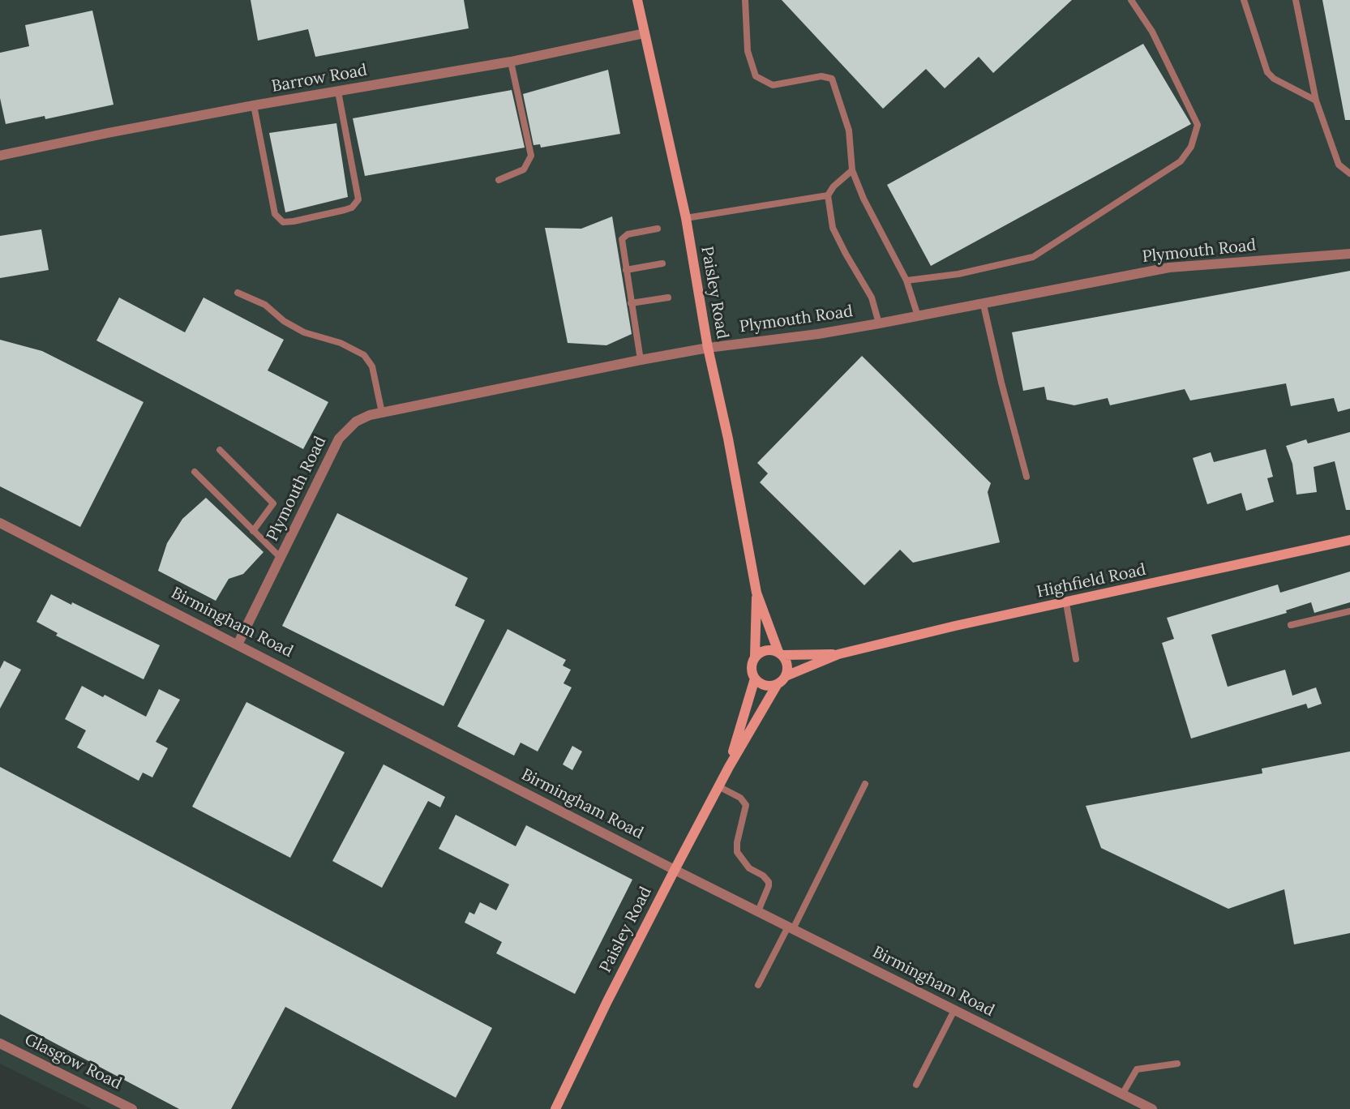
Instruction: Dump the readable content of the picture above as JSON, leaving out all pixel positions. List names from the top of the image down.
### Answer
{
  "streets": {
    "main road": ["Paisley Road", "Highfield Road"],
    "street": [
      "Barrow Road",
      "Plymouth Road",
      "Birmingham Road",
      "Glasgow Road"
    ]
  },
  "crossings": [
    ["Barrow Road", "Paisley Road"],
    ["Plymouth Road", "Paisley Road"],
    ["Plymouth Road", "Birmingham Road"],
    ["Paisley Road", "Highfield Road"],
    ["Paisley Road", "Birmingham Road"]
  ]
}
